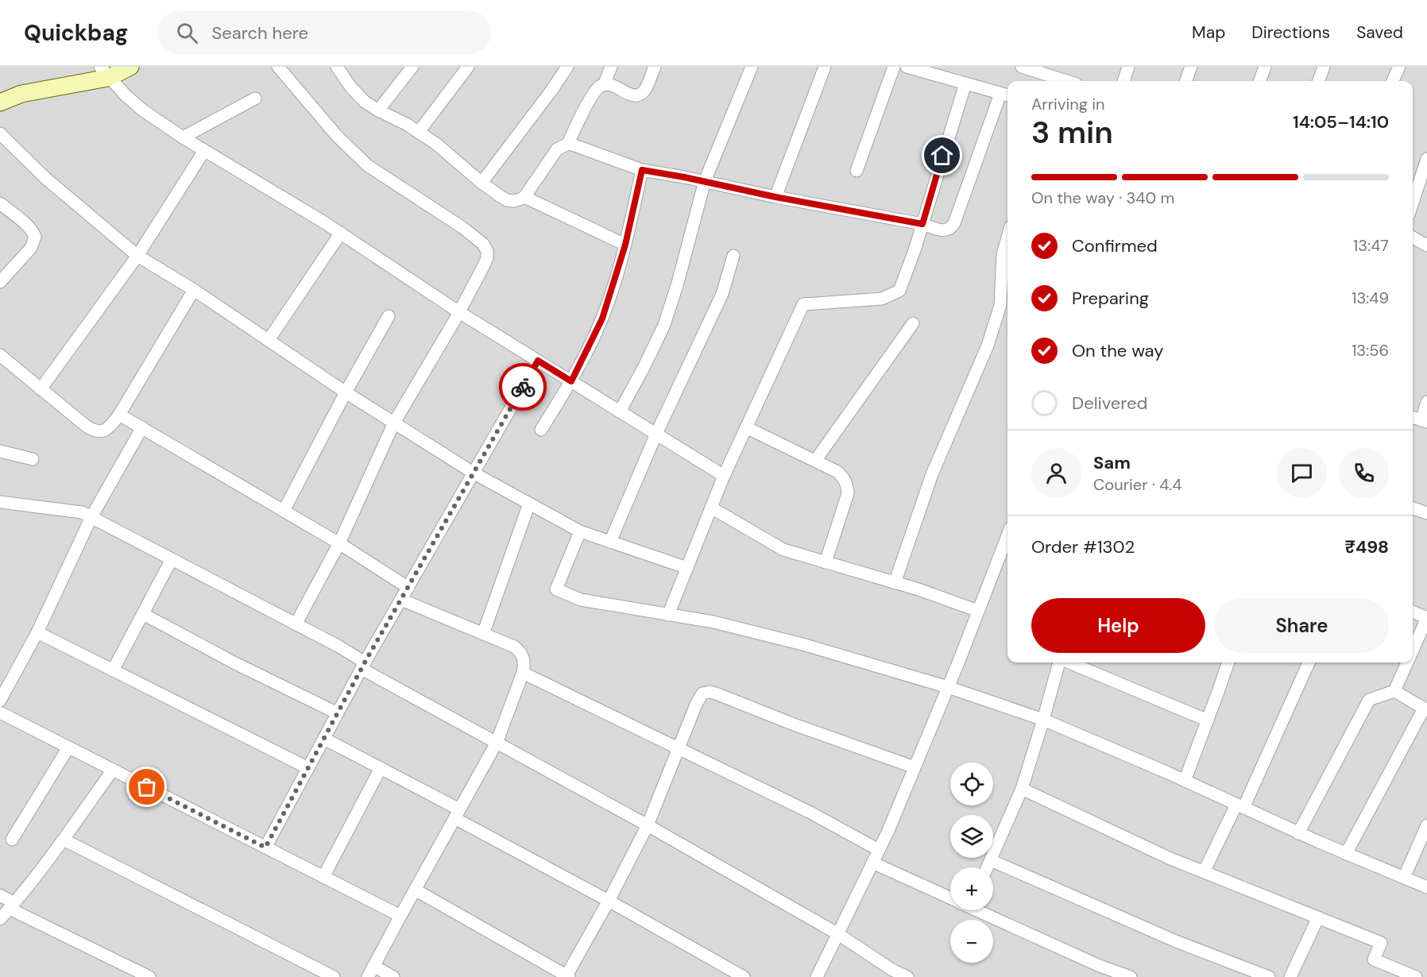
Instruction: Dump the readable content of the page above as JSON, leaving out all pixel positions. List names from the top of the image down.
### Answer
{
  "page": {
    "header": "Quickbag",
    "search": "Search here",
    "nav": ["Map", "Directions", "Saved"],
    "heading": ["3 min", "Arriving in", "14:05–14:10"],
    "panel": [
      "Sam",
      "Courier · 4.4",
      "Order #1302",
      "₹498"
    ],
    "bar": "On the way · 340 m",
    "list": [
      ["Confirmed", "13:47"],
      ["Preparing", "13:49"],
      ["On the way", "13:56"],
      "Delivered"
    ],
    "buttons": ["Help", "Share"],
    "map_buttons": ["+", "−"]
  }
}
